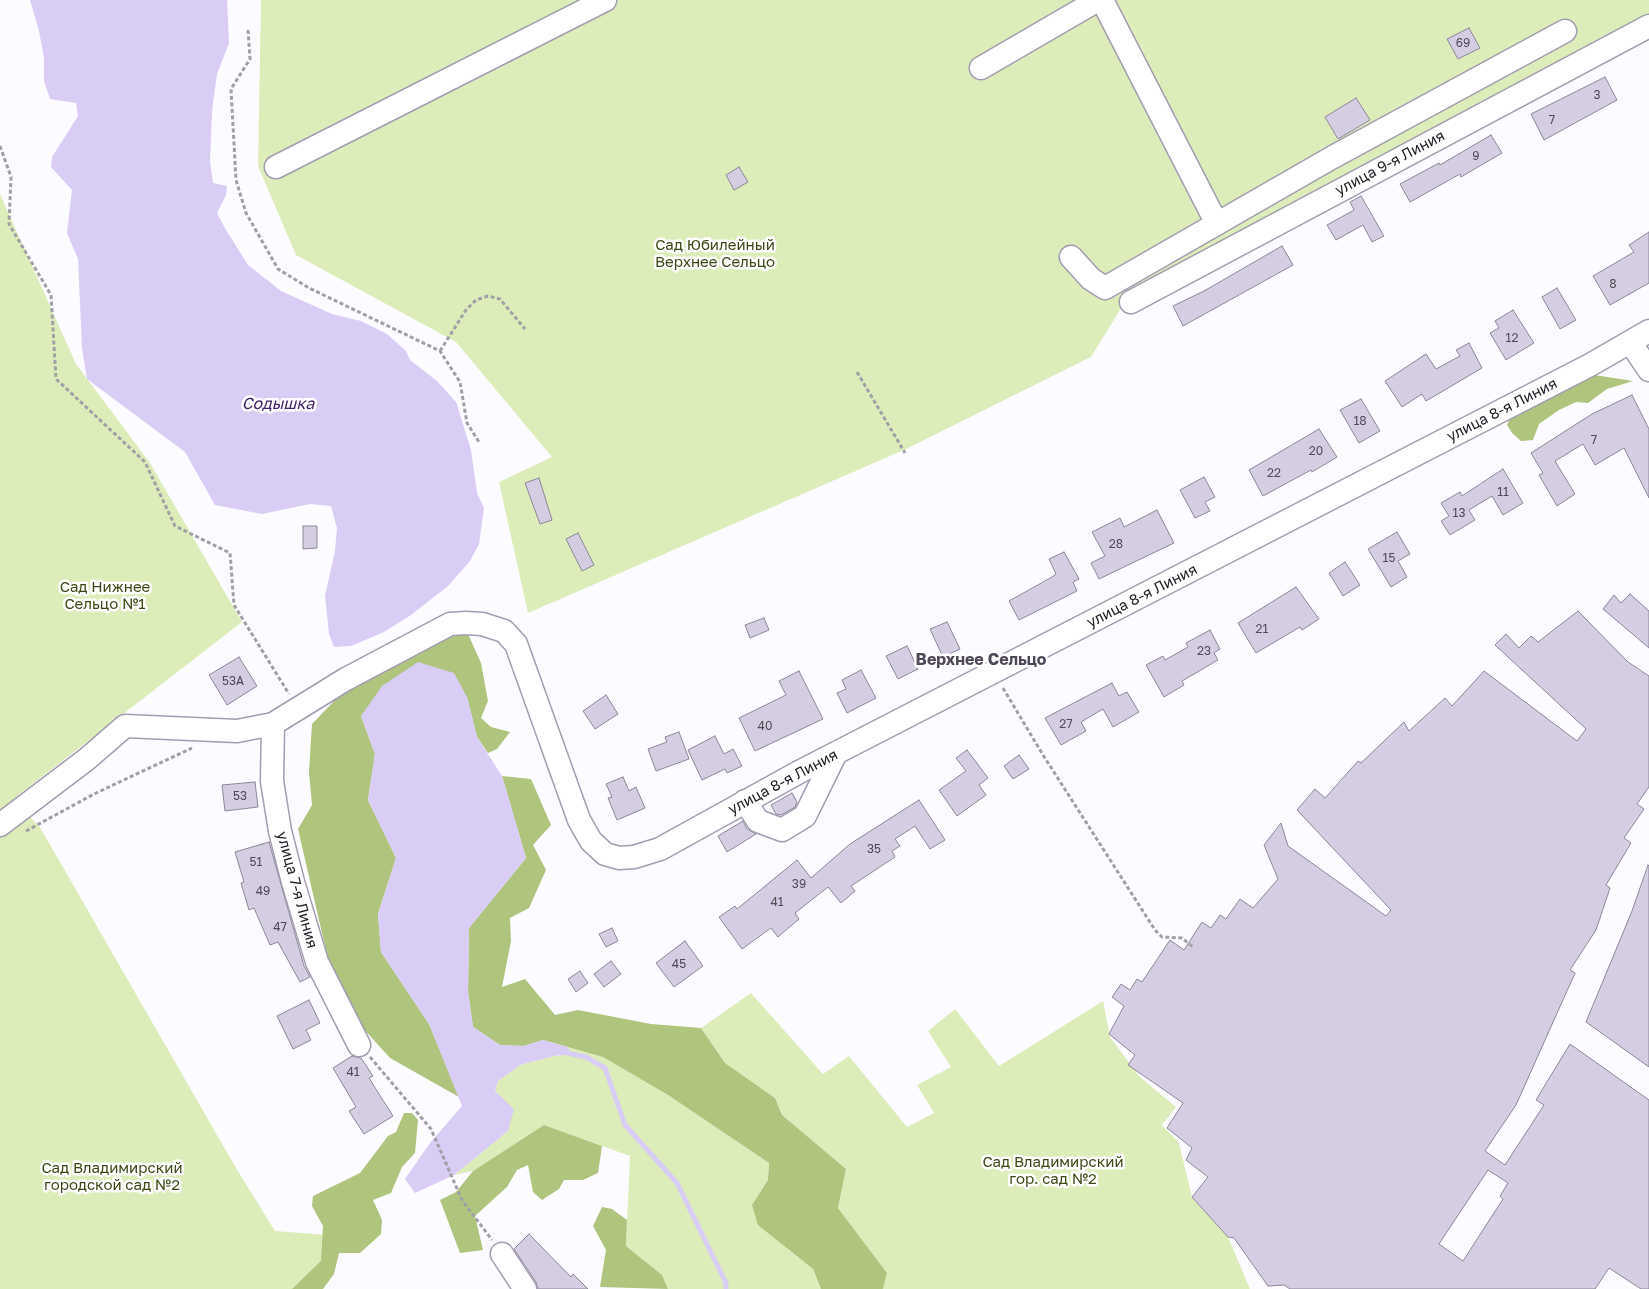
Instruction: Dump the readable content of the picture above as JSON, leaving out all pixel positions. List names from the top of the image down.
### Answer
{
  "streets": {
    "street": ["улица 9-я Линия", "улица 8-я Линия", "улица 7-я Линия"]
  },
  "crossings": [
    ["улица 8-я Линия", "улица 7-я Линия"]
  ],
  "districts": ["Верхнее Сельцо"],
  "water": ["Содышка"],
  "parks": [
    "Сад Юбилейный Верхнее Сельцо",
    "Сад Нижнее Сельцо №1",
    "Сад Владимирский гор. сад №2",
    "Сад Владимирский городской сад №2"
  ],
  "house_numbers": [
    "69",
    "3",
    "7",
    "9",
    "8",
    "12",
    "18",
    "7",
    "20",
    "22",
    "11",
    "13",
    "28",
    "15",
    "21",
    "23",
    "53А",
    "27",
    "40",
    "53",
    "35",
    "51",
    "39",
    "49",
    "41",
    "47",
    "45",
    "41"
  ]
}
